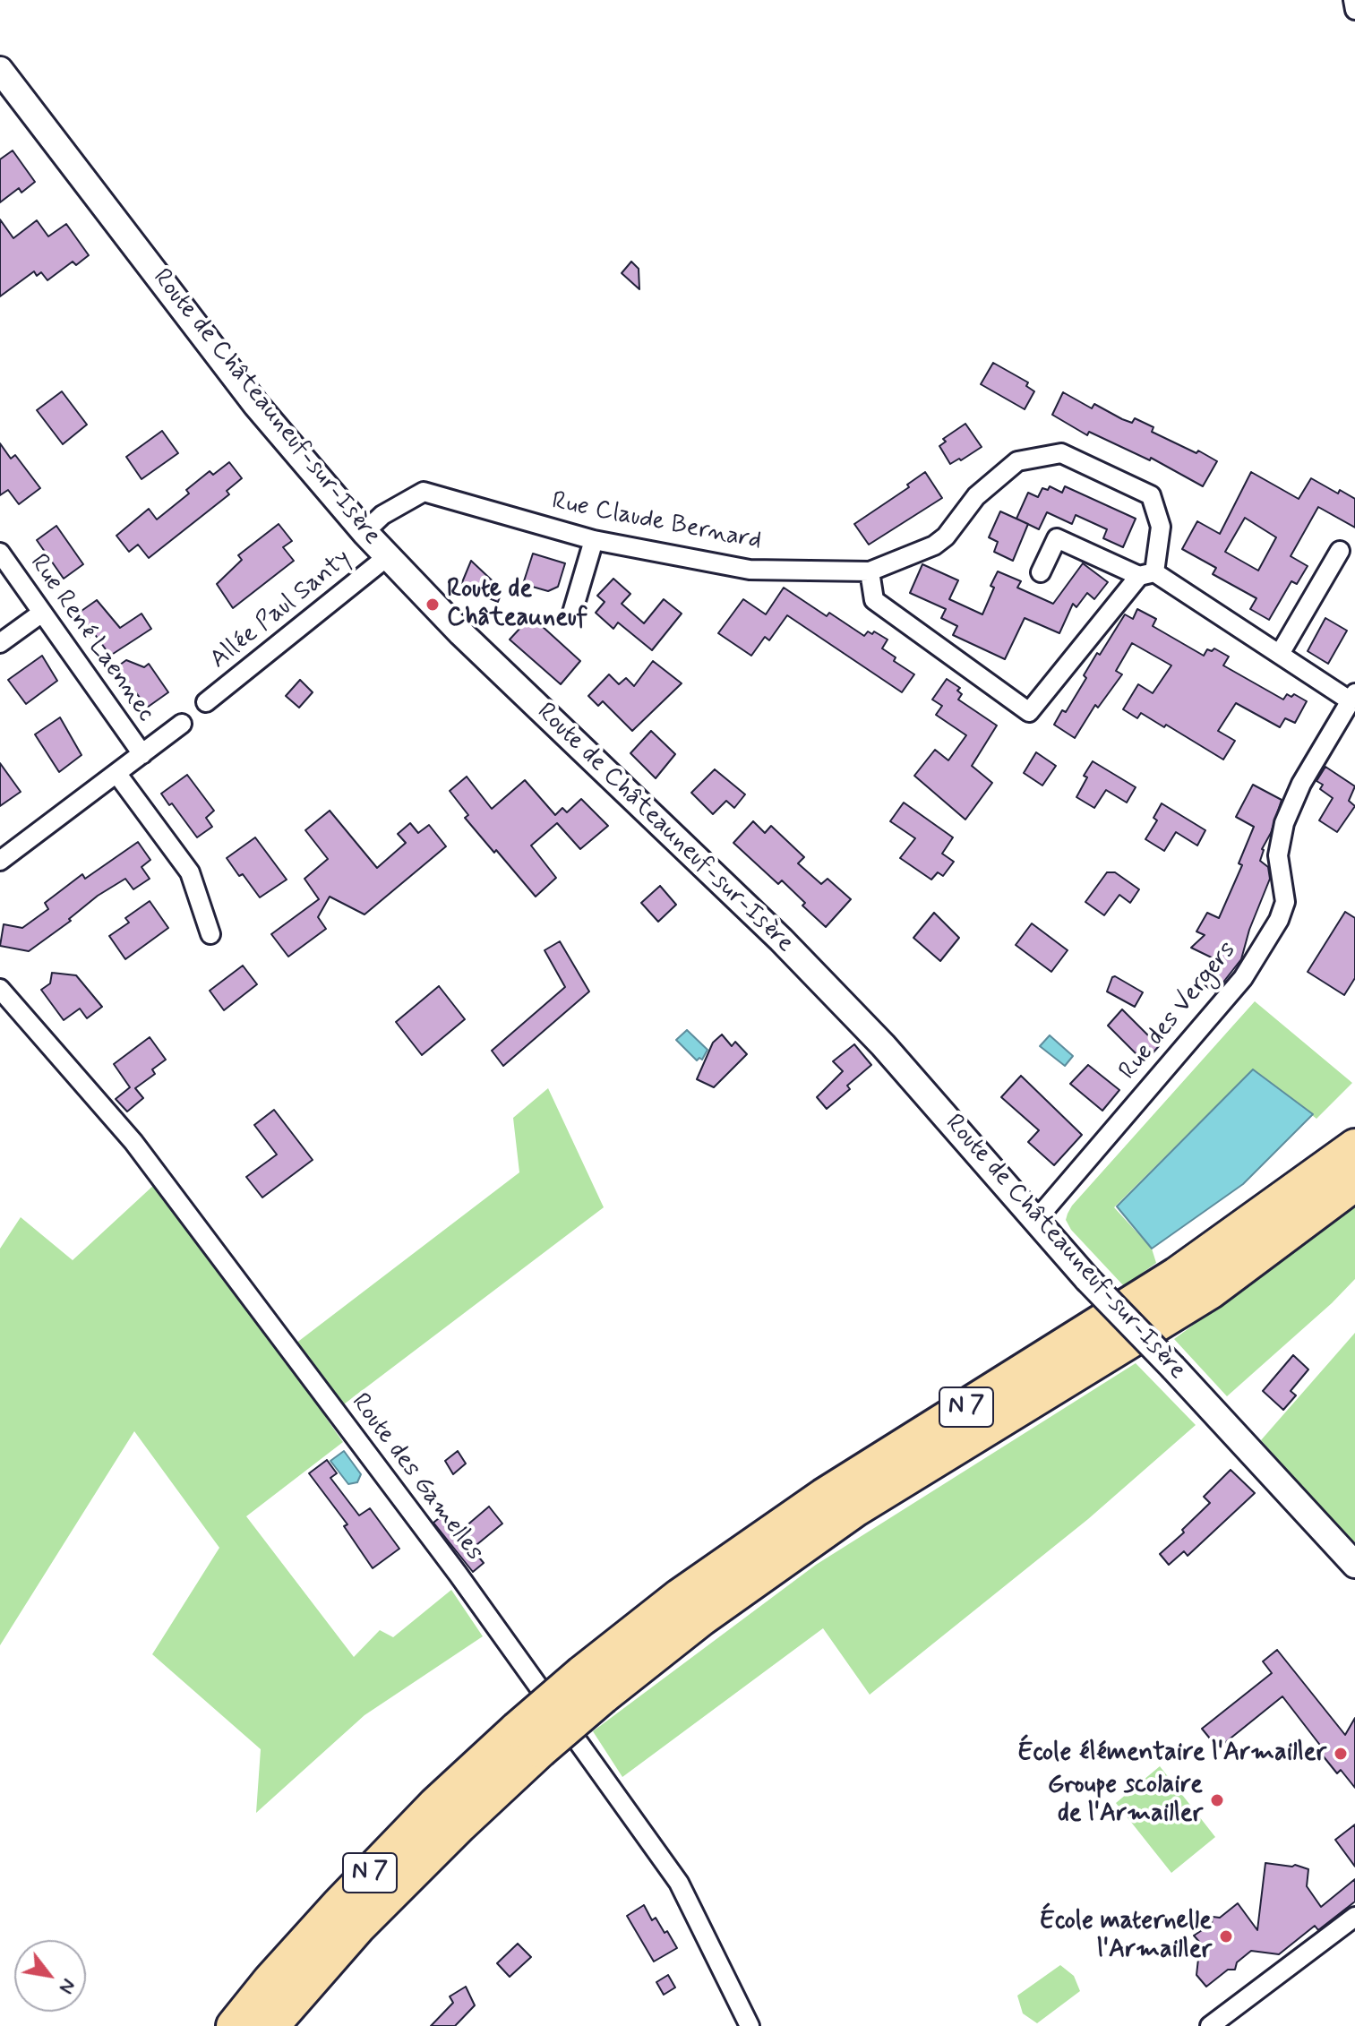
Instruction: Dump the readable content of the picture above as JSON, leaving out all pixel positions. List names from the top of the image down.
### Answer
{
  "streets": {
    "highway": ["N 7"],
    "main road": ["Route de Châteauneuf-sur-Isère"],
    "street": [
      "Rue Claude Bernard",
      "Allée Paul Santy",
      "Rue René Laennec",
      "Rue des Vergers",
      "Route des Gamelles"
    ]
  },
  "crossings": [
    ["Route de Châteauneuf-sur-Isère", "Rue Claude Bernard"],
    ["Route de Châteauneuf-sur-Isère", "Allée Paul Santy"],
    ["Route de Châteauneuf-sur-Isère", "Rue des Vergers"]
  ],
  "places": [
    "Route de Châteauneuf",
    "École élémentaire l'Armailler",
    "Groupe scolaire de l'Armailler",
    "École maternelle l'Armailler"
  ],
  "north": "bottom right"
}
